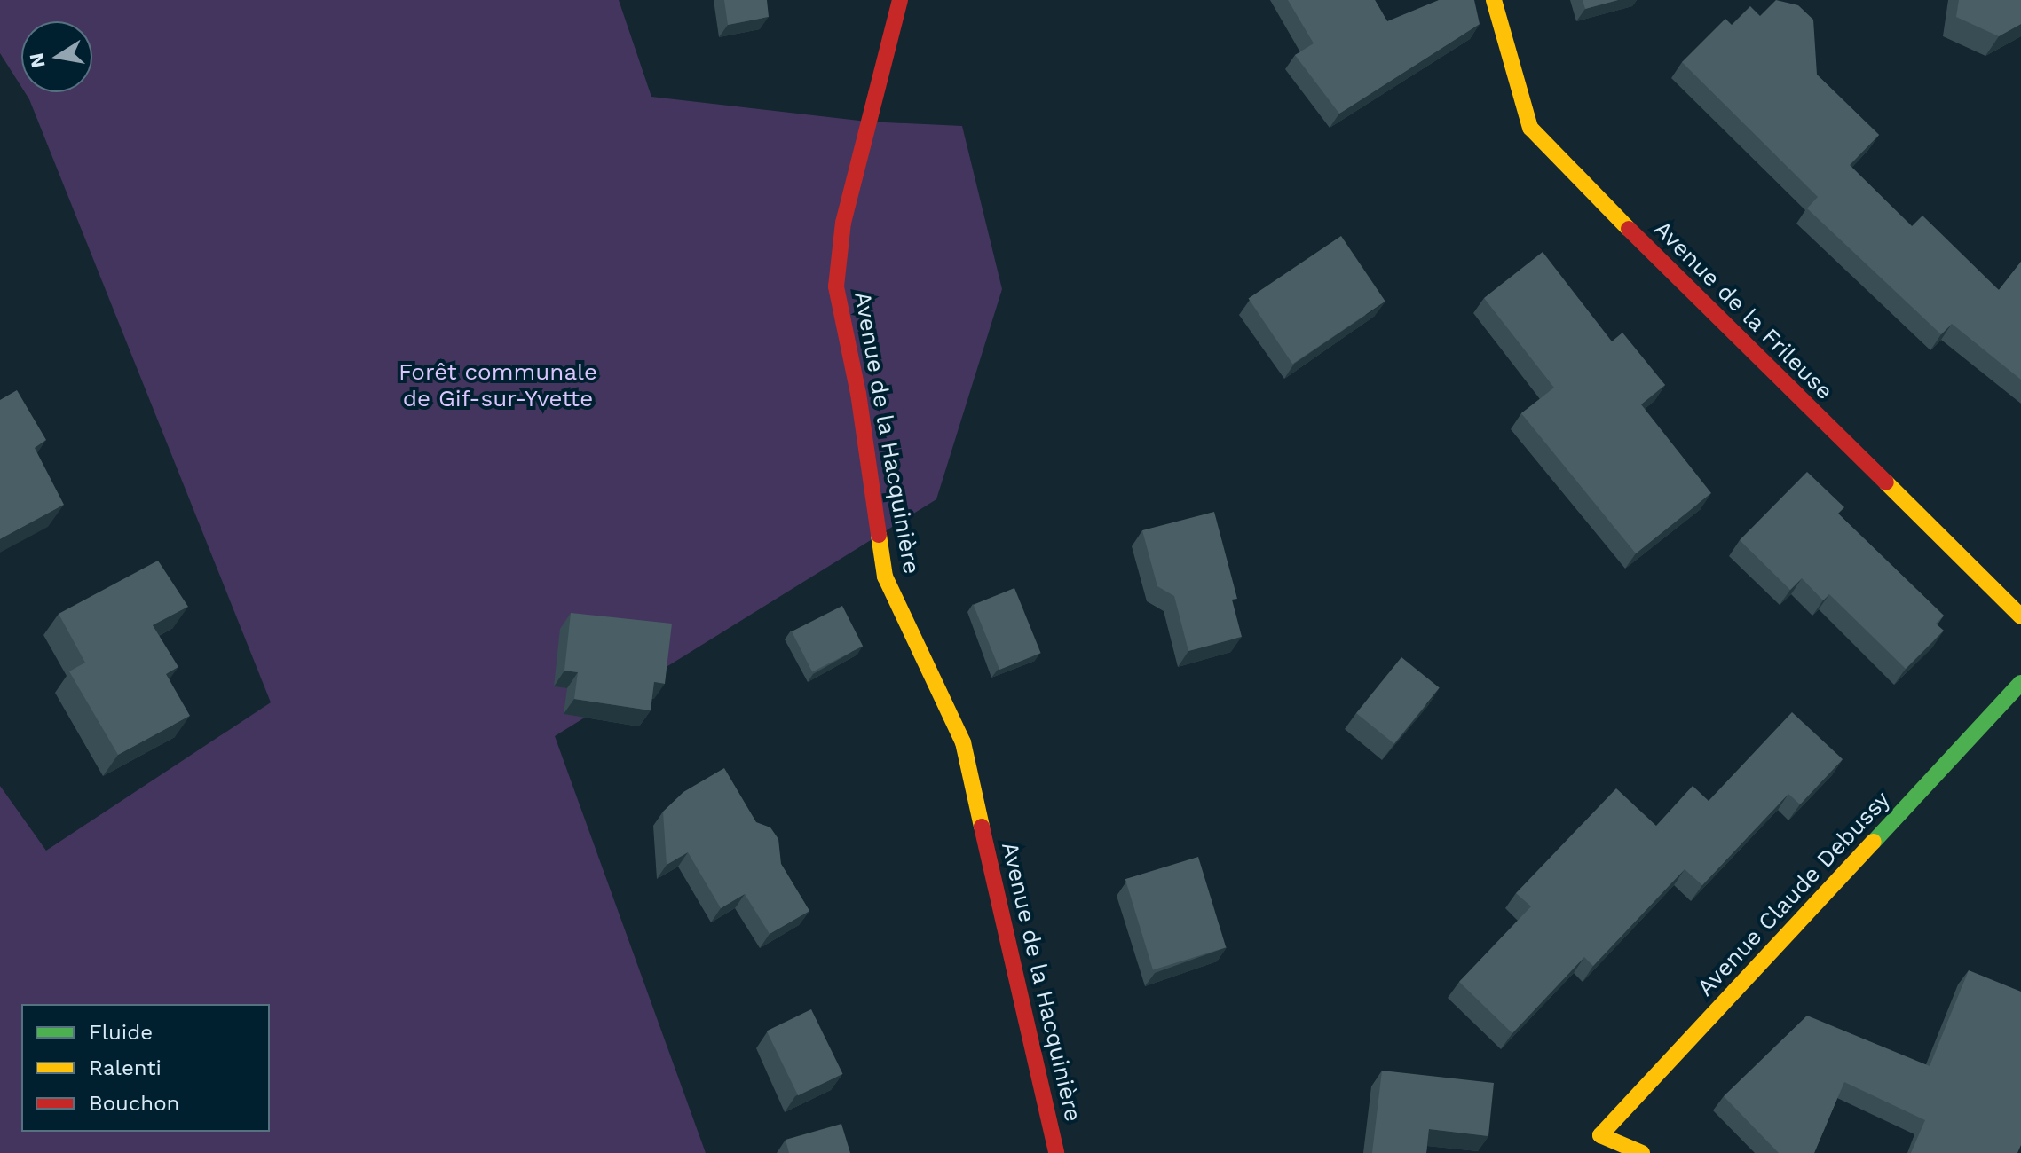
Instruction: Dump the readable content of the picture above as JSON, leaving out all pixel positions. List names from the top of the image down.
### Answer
{
  "streets": {
    "street": ["Avenue de la Frileuse", "Avenue de la Hacquinière", "Avenue Claude Debussy"]
  },
  "parks": ["Forêt communale de Gif-sur-Yvette"],
  "legend": ["Fluide", "Ralenti", "Bouchon"],
  "north": "left"
}
